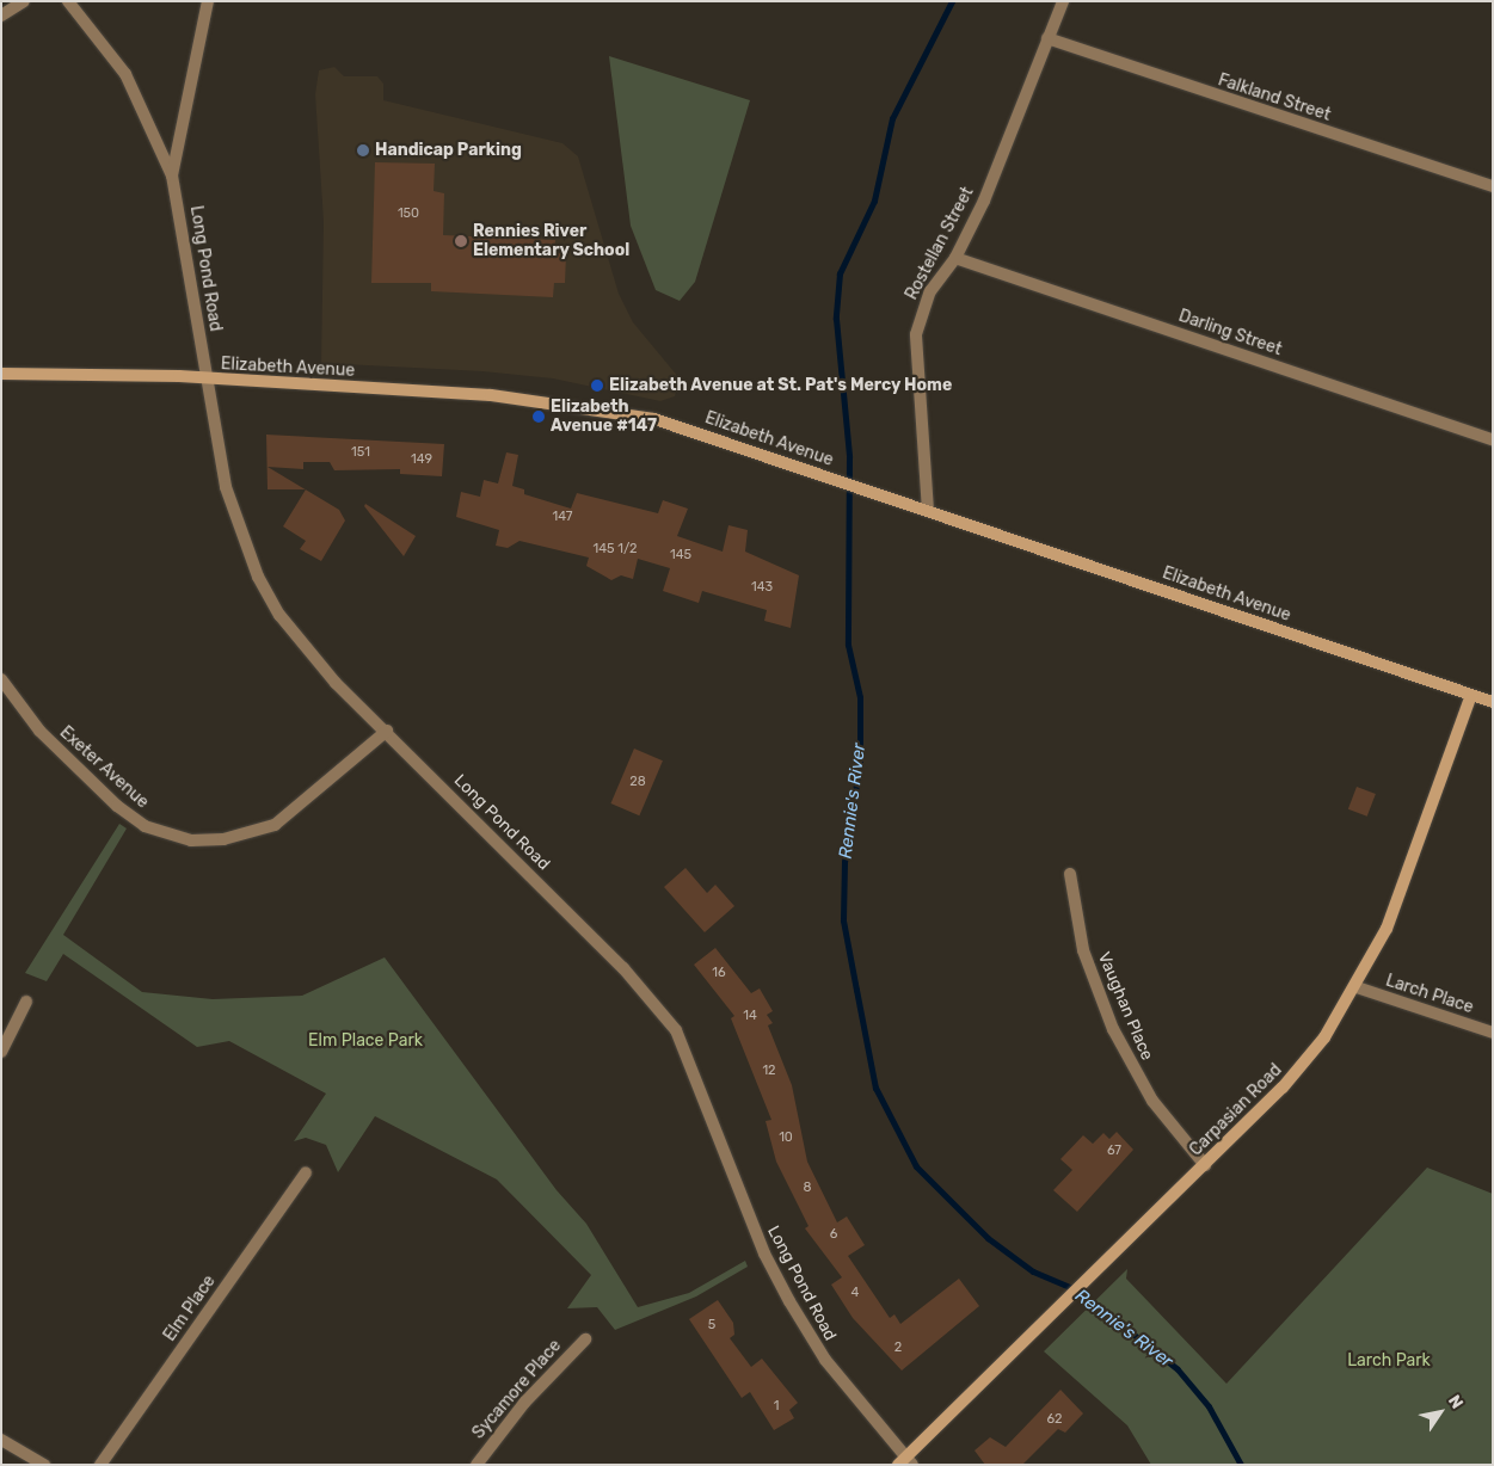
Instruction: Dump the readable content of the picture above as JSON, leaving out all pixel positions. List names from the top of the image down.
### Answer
{
  "streets": {
    "main road": ["Elizabeth Avenue", "Carpasian Road"],
    "street": [
      "Falkland Street",
      "Rostellan Street",
      "Long Pond Road",
      "Darling Street",
      "Exeter Avenue",
      "Larch Place",
      "Vaughan Place",
      "Elm Place",
      "Sycamore Place"
    ]
  },
  "crossings": [
    ["Falkland Street", "Rostellan Street"],
    ["Rostellan Street", "Darling Street"],
    ["Rostellan Street", "Elizabeth Avenue"],
    ["Long Pond Road", "Elizabeth Avenue"],
    ["Long Pond Road", "Exeter Avenue"],
    ["Long Pond Road", "Carpasian Road"],
    ["Elizabeth Avenue", "Carpasian Road"],
    ["Larch Place", "Carpasian Road"],
    ["Vaughan Place", "Carpasian Road"]
  ],
  "water": ["Rennie's River"],
  "parks": ["Elm Place Park", "Larch Park"],
  "places": [
    "Handicap Parking",
    "Rennies River Elementary School",
    "Elizabeth Avenue at St. Pat's Mercy Home",
    "Elizabeth Avenue #147"
  ],
  "house_numbers": [
    "150",
    "151",
    "149",
    "147",
    "145 1/2",
    "145",
    "143",
    "28",
    "16",
    "14",
    "12",
    "10",
    "67",
    "8",
    "6",
    "4",
    "5",
    "2",
    "1",
    "62"
  ],
  "north": "top right"
}
